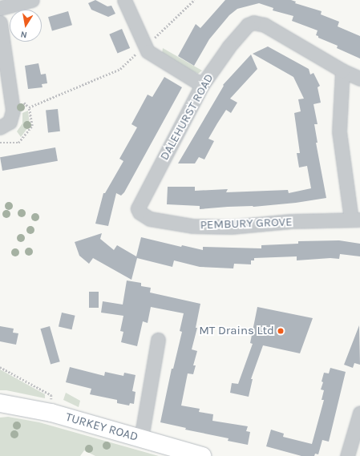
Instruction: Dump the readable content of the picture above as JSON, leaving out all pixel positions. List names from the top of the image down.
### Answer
{
  "streets": {
    "street": ["DALEHURST ROAD", "PEMBURY GROVE", "TURKEY ROAD"]
  },
  "crossings": [
    ["DALEHURST ROAD", "PEMBURY GROVE"]
  ],
  "places": ["MT Drains Ltd"],
  "north": "bottom"
}
